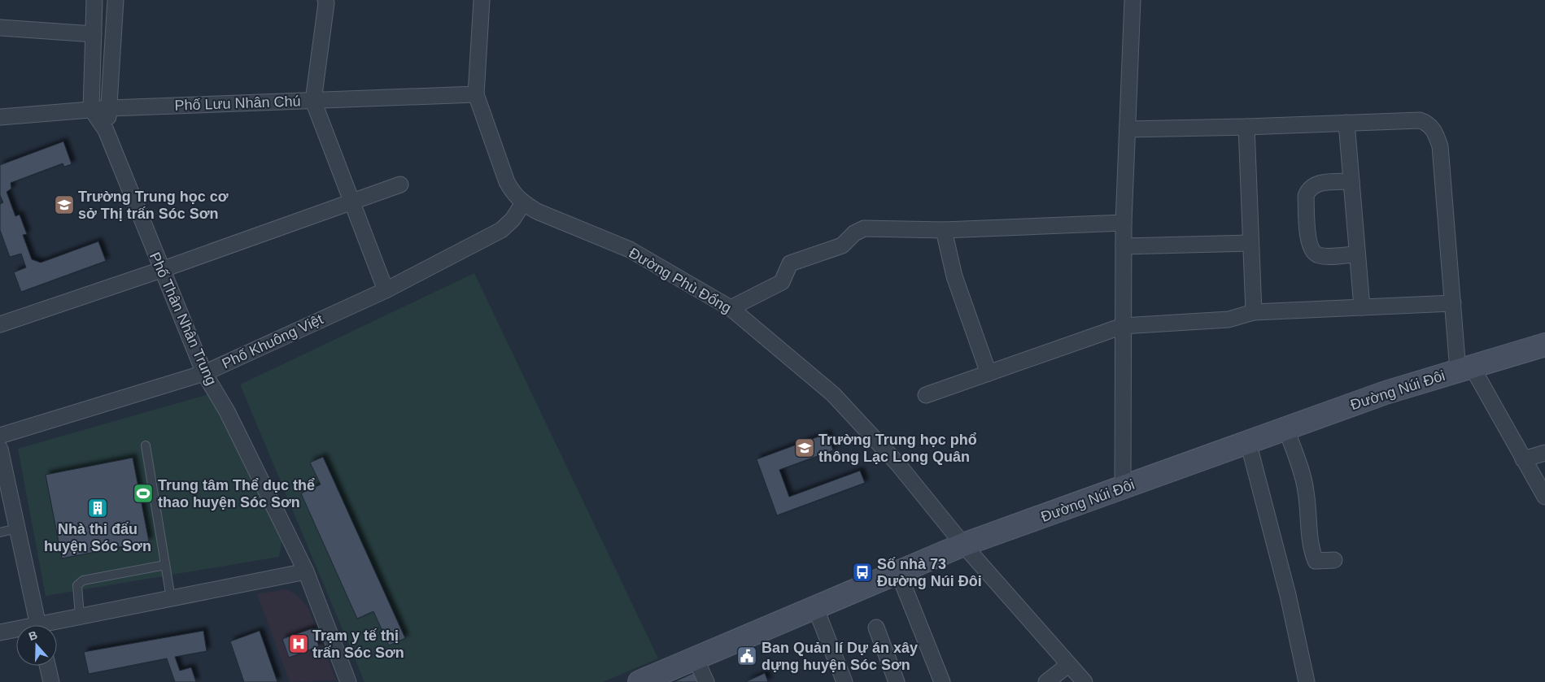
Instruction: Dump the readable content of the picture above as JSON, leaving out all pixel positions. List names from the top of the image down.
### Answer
{
  "streets": {
    "main road": ["Đường Núi Đôi"],
    "street": [
      "Phố Lưu Nhân Chú",
      "Đường Phù Đổng",
      "Phố Thân Nhân Trung",
      "Phố Khuông Việt"
    ]
  },
  "crossings": [
    ["Phố Lưu Nhân Chú", "Đường Phù Đổng"],
    ["Phố Lưu Nhân Chú", "Phố Thân Nhân Trung"],
    ["Đường Phù Đổng", "Phố Khuông Việt"],
    ["Đường Phù Đổng", "Đường Núi Đôi"],
    ["Phố Thân Nhân Trung", "Phố Khuông Việt"]
  ],
  "places": {
    "school or university": ["Trường Trung học cơ sở Thị trấn Sóc Sơn", "Trường Trung học phổ thông Lạc Long Quân"],
    "sports": ["Trung tâm Thể dục thể thao huyện Sóc Sơn"],
    "building": ["Nhà thi đấu huyện Sóc Sơn"],
    "bus stop": ["Số nhà 73 Đường Núi Đôi"],
    "hospital": ["Trạm y tế thị trấn Sóc Sơn"],
    "public building": ["Ban Quản lí Dự án xây dựng huyện Sóc Sơn"]
  },
  "north": "top"
}
